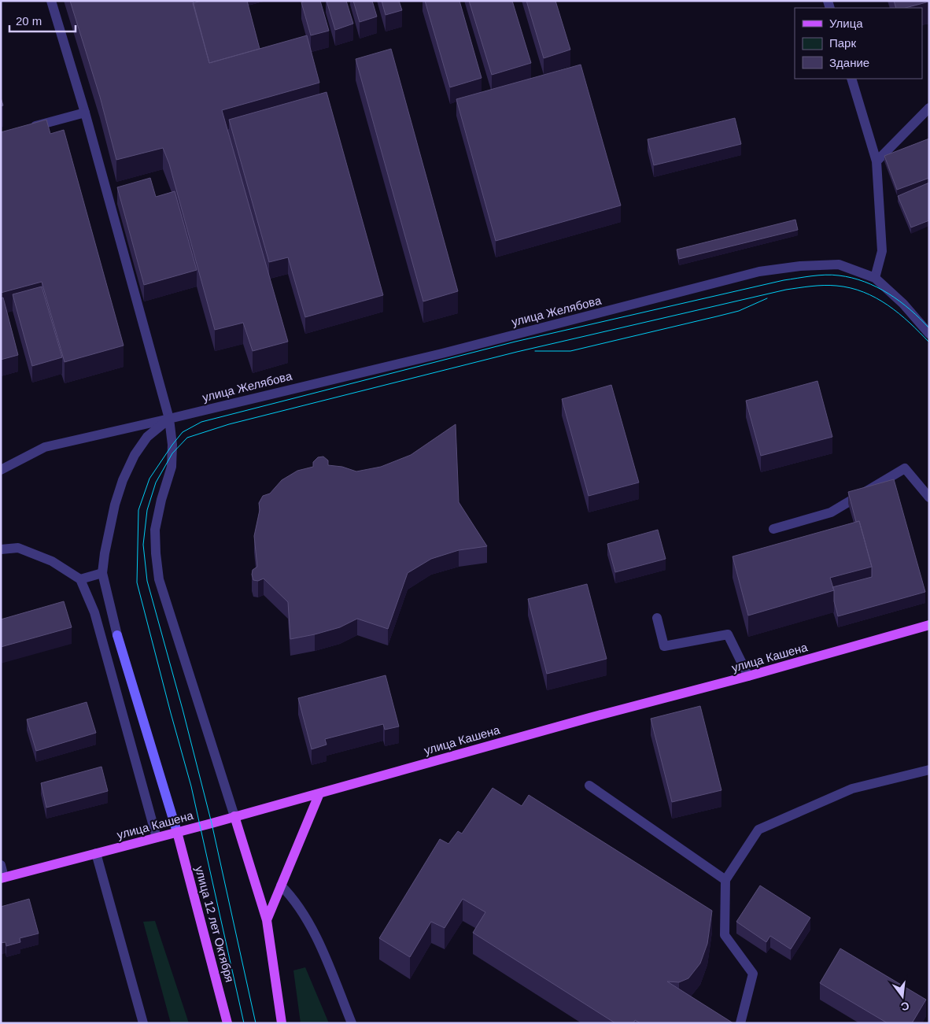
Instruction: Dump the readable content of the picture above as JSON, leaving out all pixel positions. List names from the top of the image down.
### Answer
{
  "streets": {
    "main road": ["улица Кашена", "улица 12 лет Октября"],
    "street": ["улица Желябова"]
  },
  "crossings": [
    ["улица Кашена", "улица 12 лет Октября"]
  ],
  "legend": ["Улица", "Парк", "Здание"],
  "scale_bar": "20 m",
  "north": "bottom"
}
